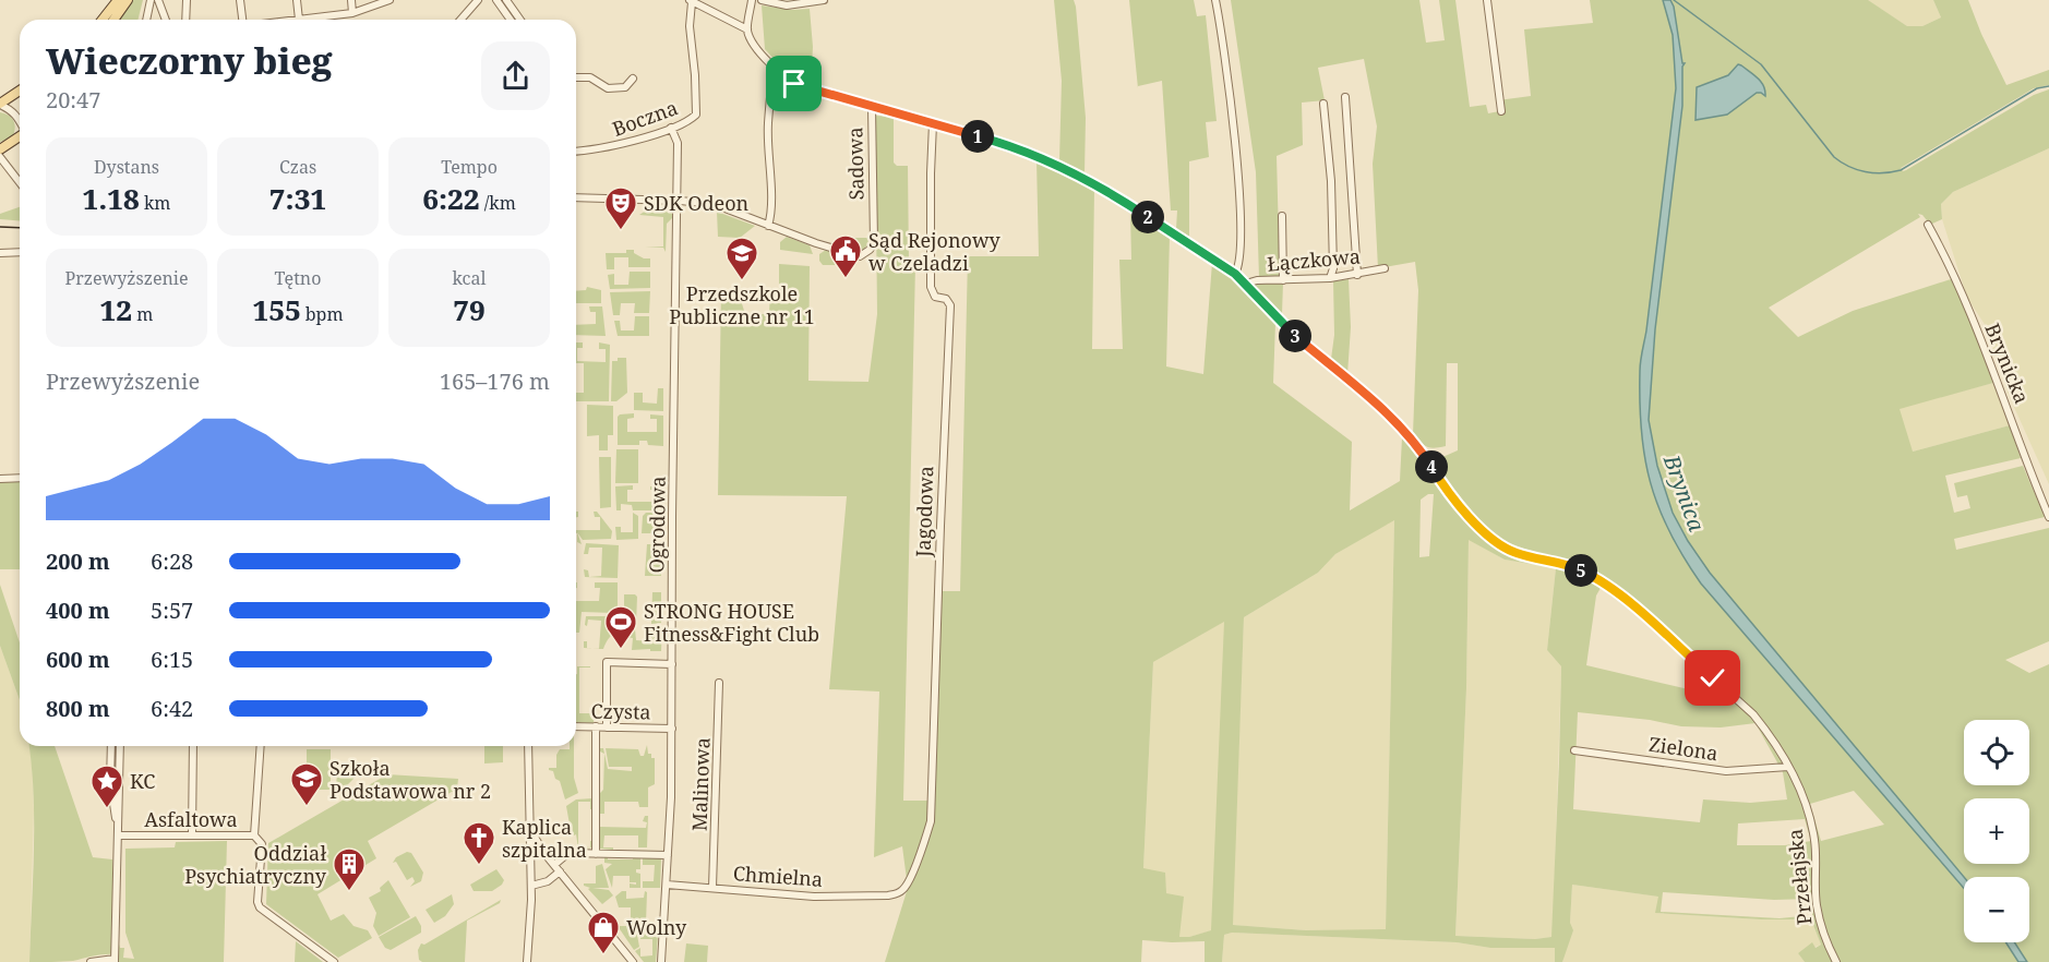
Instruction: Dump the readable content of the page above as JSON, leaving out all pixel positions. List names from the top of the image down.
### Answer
{
  "streets": {
    "street": [
      "Boczna",
      "Sadowa",
      "Łączkowa",
      "Brynicka",
      "Jagodowa",
      "Ogrodowa",
      "Czysta",
      "Zielona",
      "Malinowa",
      "Asfaltowa",
      "Chmielna",
      "Przełajska"
    ]
  },
  "crossings": [
    ["Boczna", "Ogrodowa"],
    ["Sadowa", "Przełajska"],
    ["Łączkowa", "Przełajska"],
    ["Jagodowa", "Chmielna"],
    ["Jagodowa", "Przełajska"],
    ["Ogrodowa", "Czysta"],
    ["Ogrodowa", "Chmielna"],
    ["Zielona", "Przełajska"],
    ["Malinowa", "Chmielna"]
  ],
  "water": ["Brynica"],
  "places": {
    "theatre": ["SDK Odeon"],
    "public building": ["Sąd Rejonowy w Czeladzi"],
    "school or university": ["Przedszkole Publiczne nr 11", "Szkoła Podstawowa nr 2"],
    "sports": ["STRONG HOUSE Fitness&Fight Club"],
    "place": ["KC"],
    "church": ["Kaplica szpitalna"],
    "building": ["Oddział Psychiatryczny"],
    "shop": ["Wolny"]
  },
  "page": {
    "heading": ["Wieczorny bieg", "20:47"],
    "pins": [
      "1",
      "2",
      "3",
      "4",
      "5"
    ],
    "stats": [
      ["Dystans", "1.18 km"],
      ["Czas", "7:31"],
      ["Tempo", "6:22 /km"],
      ["Przewyższenie", "12 m"],
      ["Tętno", "155 bpm"],
      ["kcal", "79"]
    ],
    "chart": ["Przewyższenie", "165–176 m"],
    "list": [
      {
        "name": "200 m",
        "note": "6:28"
      },
      {
        "name": "400 m",
        "note": "5:57"
      },
      {
        "name": "600 m",
        "note": "6:15"
      },
      {
        "name": "800 m",
        "note": "6:42"
      }
    ],
    "map_buttons": ["+", "−"]
  }
}
